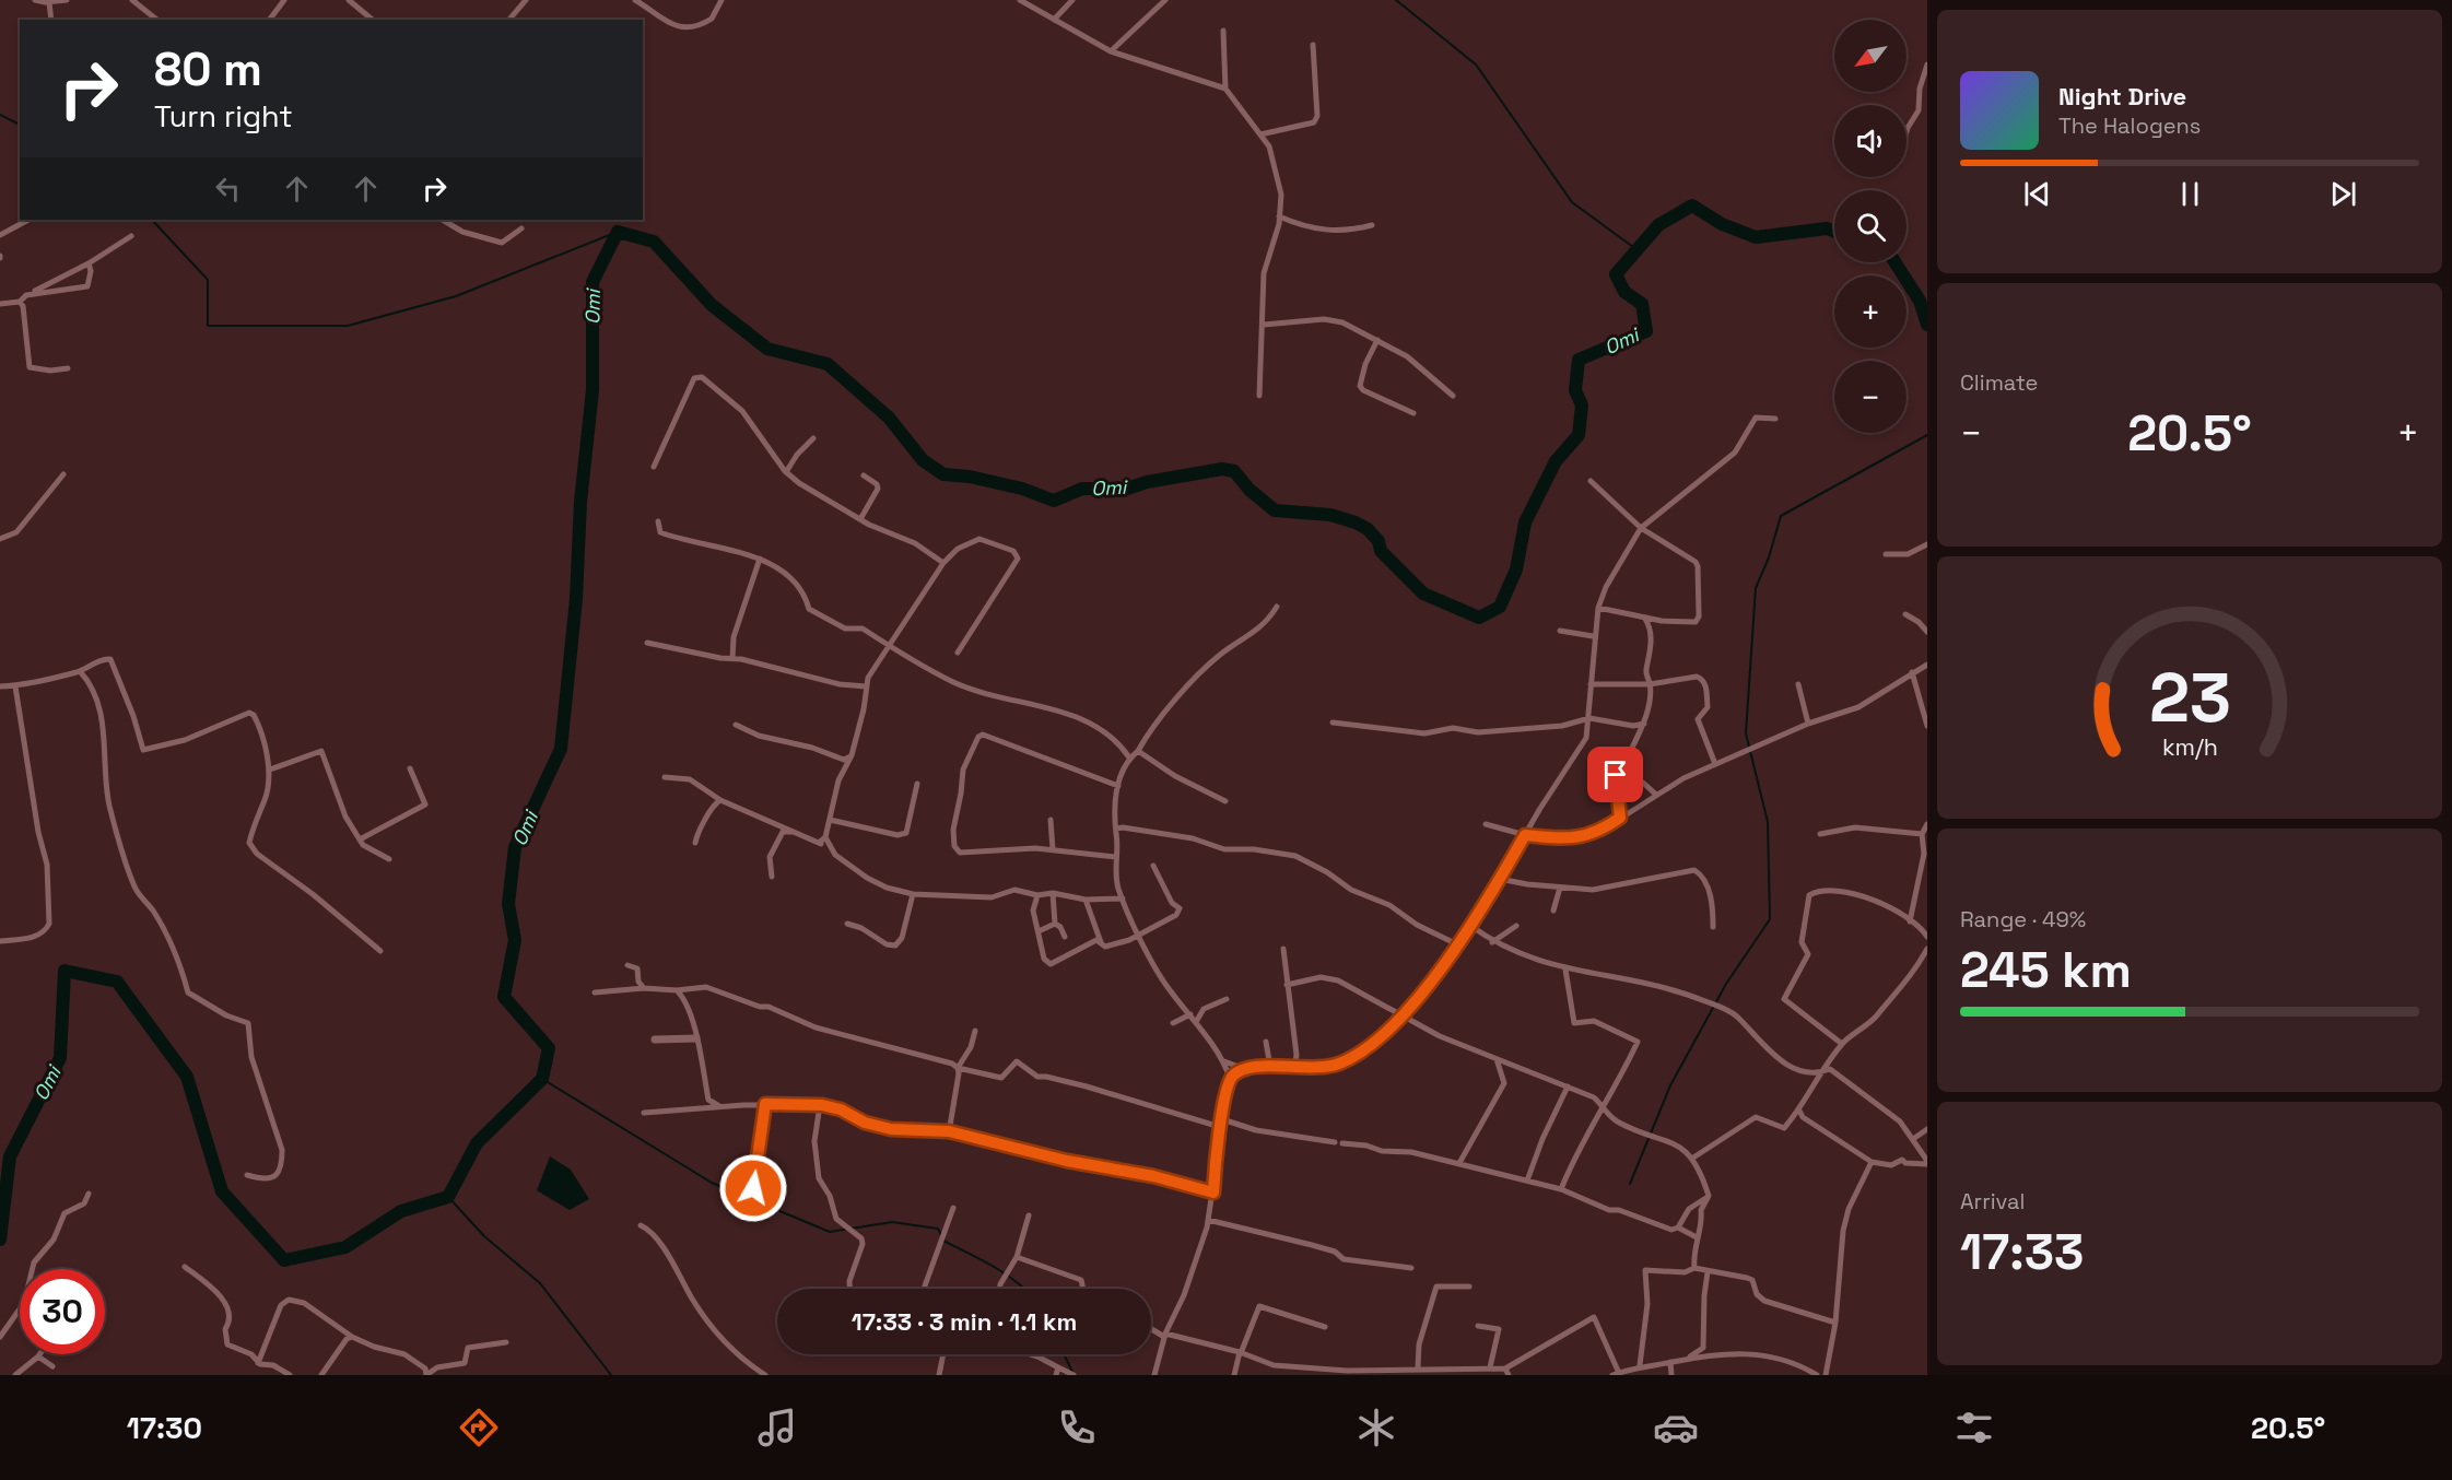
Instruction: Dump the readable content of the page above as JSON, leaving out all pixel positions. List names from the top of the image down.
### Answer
{
  "water": ["Omi"],
  "north": "bottom left",
  "page": {
    "map_buttons": ["+", "−"],
    "turn": ["80 m", "Turn right"],
    "song": ["Night Drive", "The Halogens"],
    "tile": [
      "Climate",
      ["Range · 49%", "245 km"],
      ["Arrival", "17:33"]
    ],
    "heat": ["−", "20.5°", "+"],
    "limit": "30",
    "trip": "17:33 · 3 min · 1.1 km",
    "tabs": ["17:30", "20.5°"],
    "gauge": ["23", "km/h"]
  }
}
